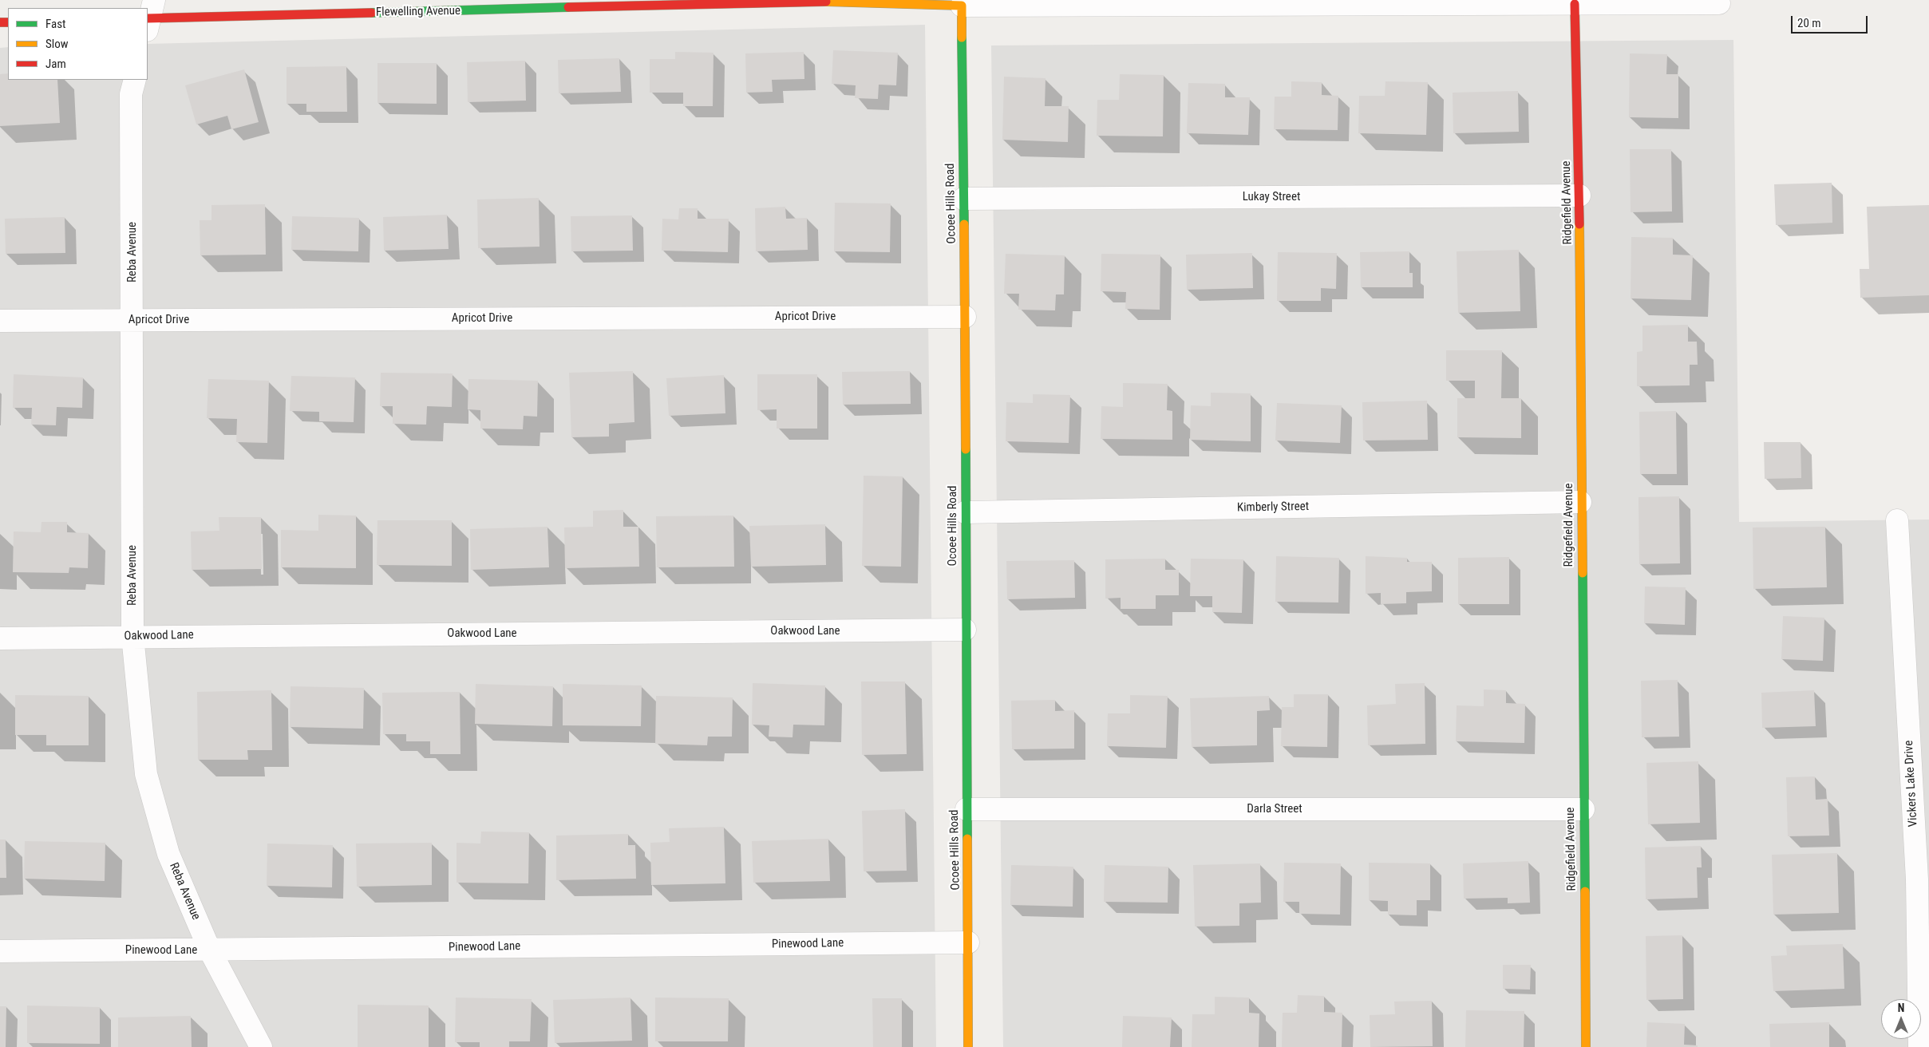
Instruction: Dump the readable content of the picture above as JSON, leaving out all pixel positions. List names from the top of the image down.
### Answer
{
  "streets": {
    "street": [
      "Flewelling Avenue",
      "Lukay Street",
      "Ridgefield Avenue",
      "Ocoee Hills Road",
      "Reba Avenue",
      "Apricot Drive",
      "Kimberly Street",
      "Oakwood Lane",
      "Vickers Lake Drive",
      "Darla Street",
      "Pinewood Lane"
    ]
  },
  "crossings": [
    ["Flewelling Avenue", "Ridgefield Avenue"],
    ["Flewelling Avenue", "Ocoee Hills Road"],
    ["Lukay Street", "Ridgefield Avenue"],
    ["Lukay Street", "Ocoee Hills Road"],
    ["Ridgefield Avenue", "Kimberly Street"],
    ["Ridgefield Avenue", "Darla Street"],
    ["Ocoee Hills Road", "Apricot Drive"],
    ["Ocoee Hills Road", "Kimberly Street"],
    ["Ocoee Hills Road", "Oakwood Lane"],
    ["Ocoee Hills Road", "Darla Street"],
    ["Ocoee Hills Road", "Pinewood Lane"],
    ["Reba Avenue", "Apricot Drive"],
    ["Reba Avenue", "Oakwood Lane"],
    ["Reba Avenue", "Pinewood Lane"]
  ],
  "legend": ["Fast", "Slow", "Jam"],
  "scale_bar": "20 m",
  "north": "top"
}
